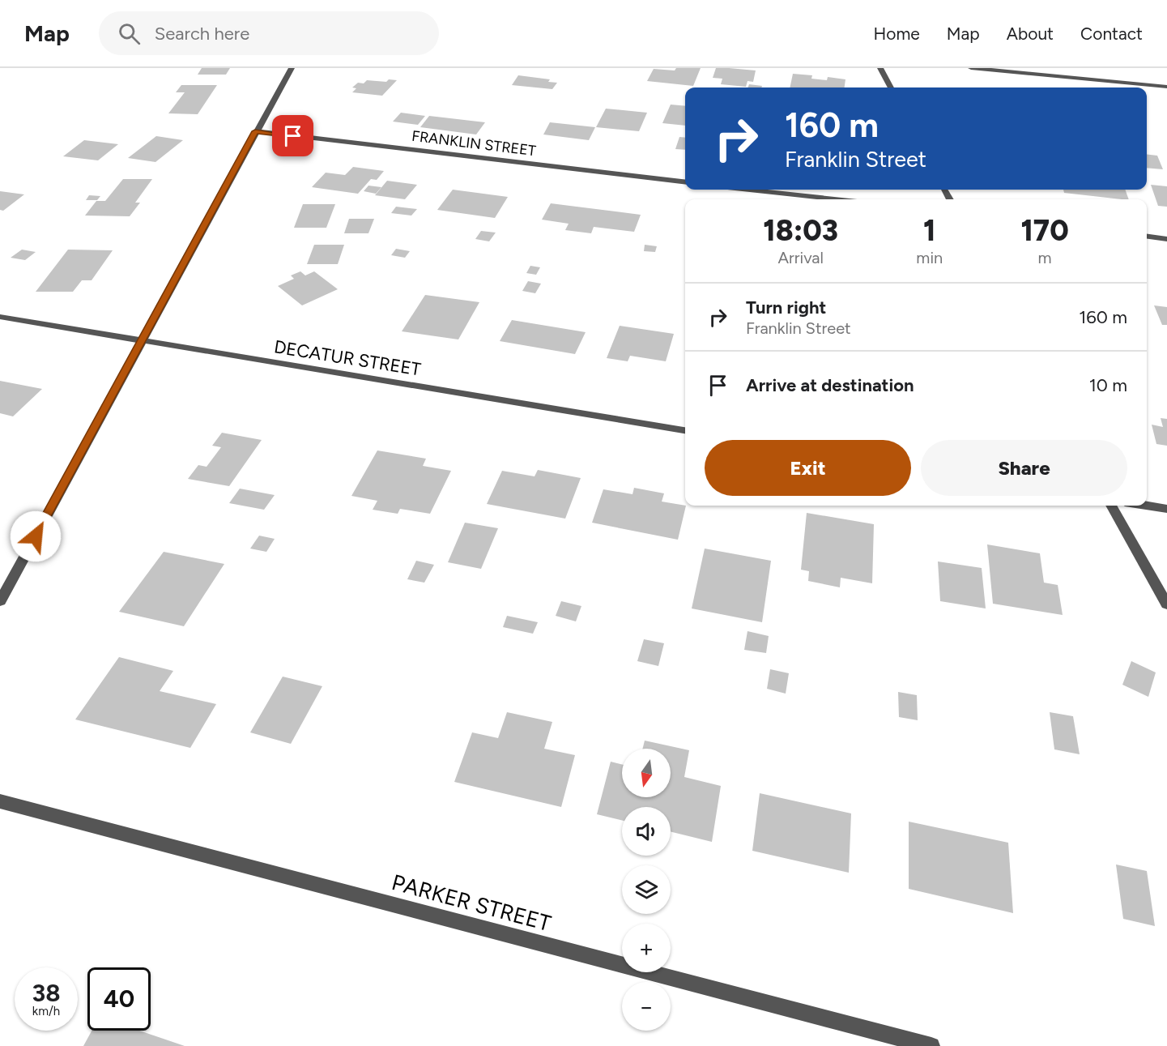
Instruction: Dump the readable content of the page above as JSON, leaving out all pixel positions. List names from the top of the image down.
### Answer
{
  "streets": {
    "street": ["FRANKLIN STREET", "DECATUR STREET", "PARKER STREET"]
  },
  "north": "bottom",
  "page": {
    "header": "Map",
    "search": "Search here",
    "nav": [
      "Home",
      "Map",
      "About",
      "Contact"
    ],
    "turn": ["160 m", "Franklin Street"],
    "eta": [
      "18:03",
      "Arrival",
      "1",
      "min",
      "170",
      "m"
    ],
    "list": [
      {
        "name": "Turn right",
        "note": "Franklin Street",
        "value": "160 m"
      },
      {
        "name": "Arrive at destination",
        "value": "10 m"
      }
    ],
    "buttons": ["Exit", "Share"],
    "map_buttons": ["+", "−"],
    "speed": "38 km/h",
    "limit": "40"
  }
}
